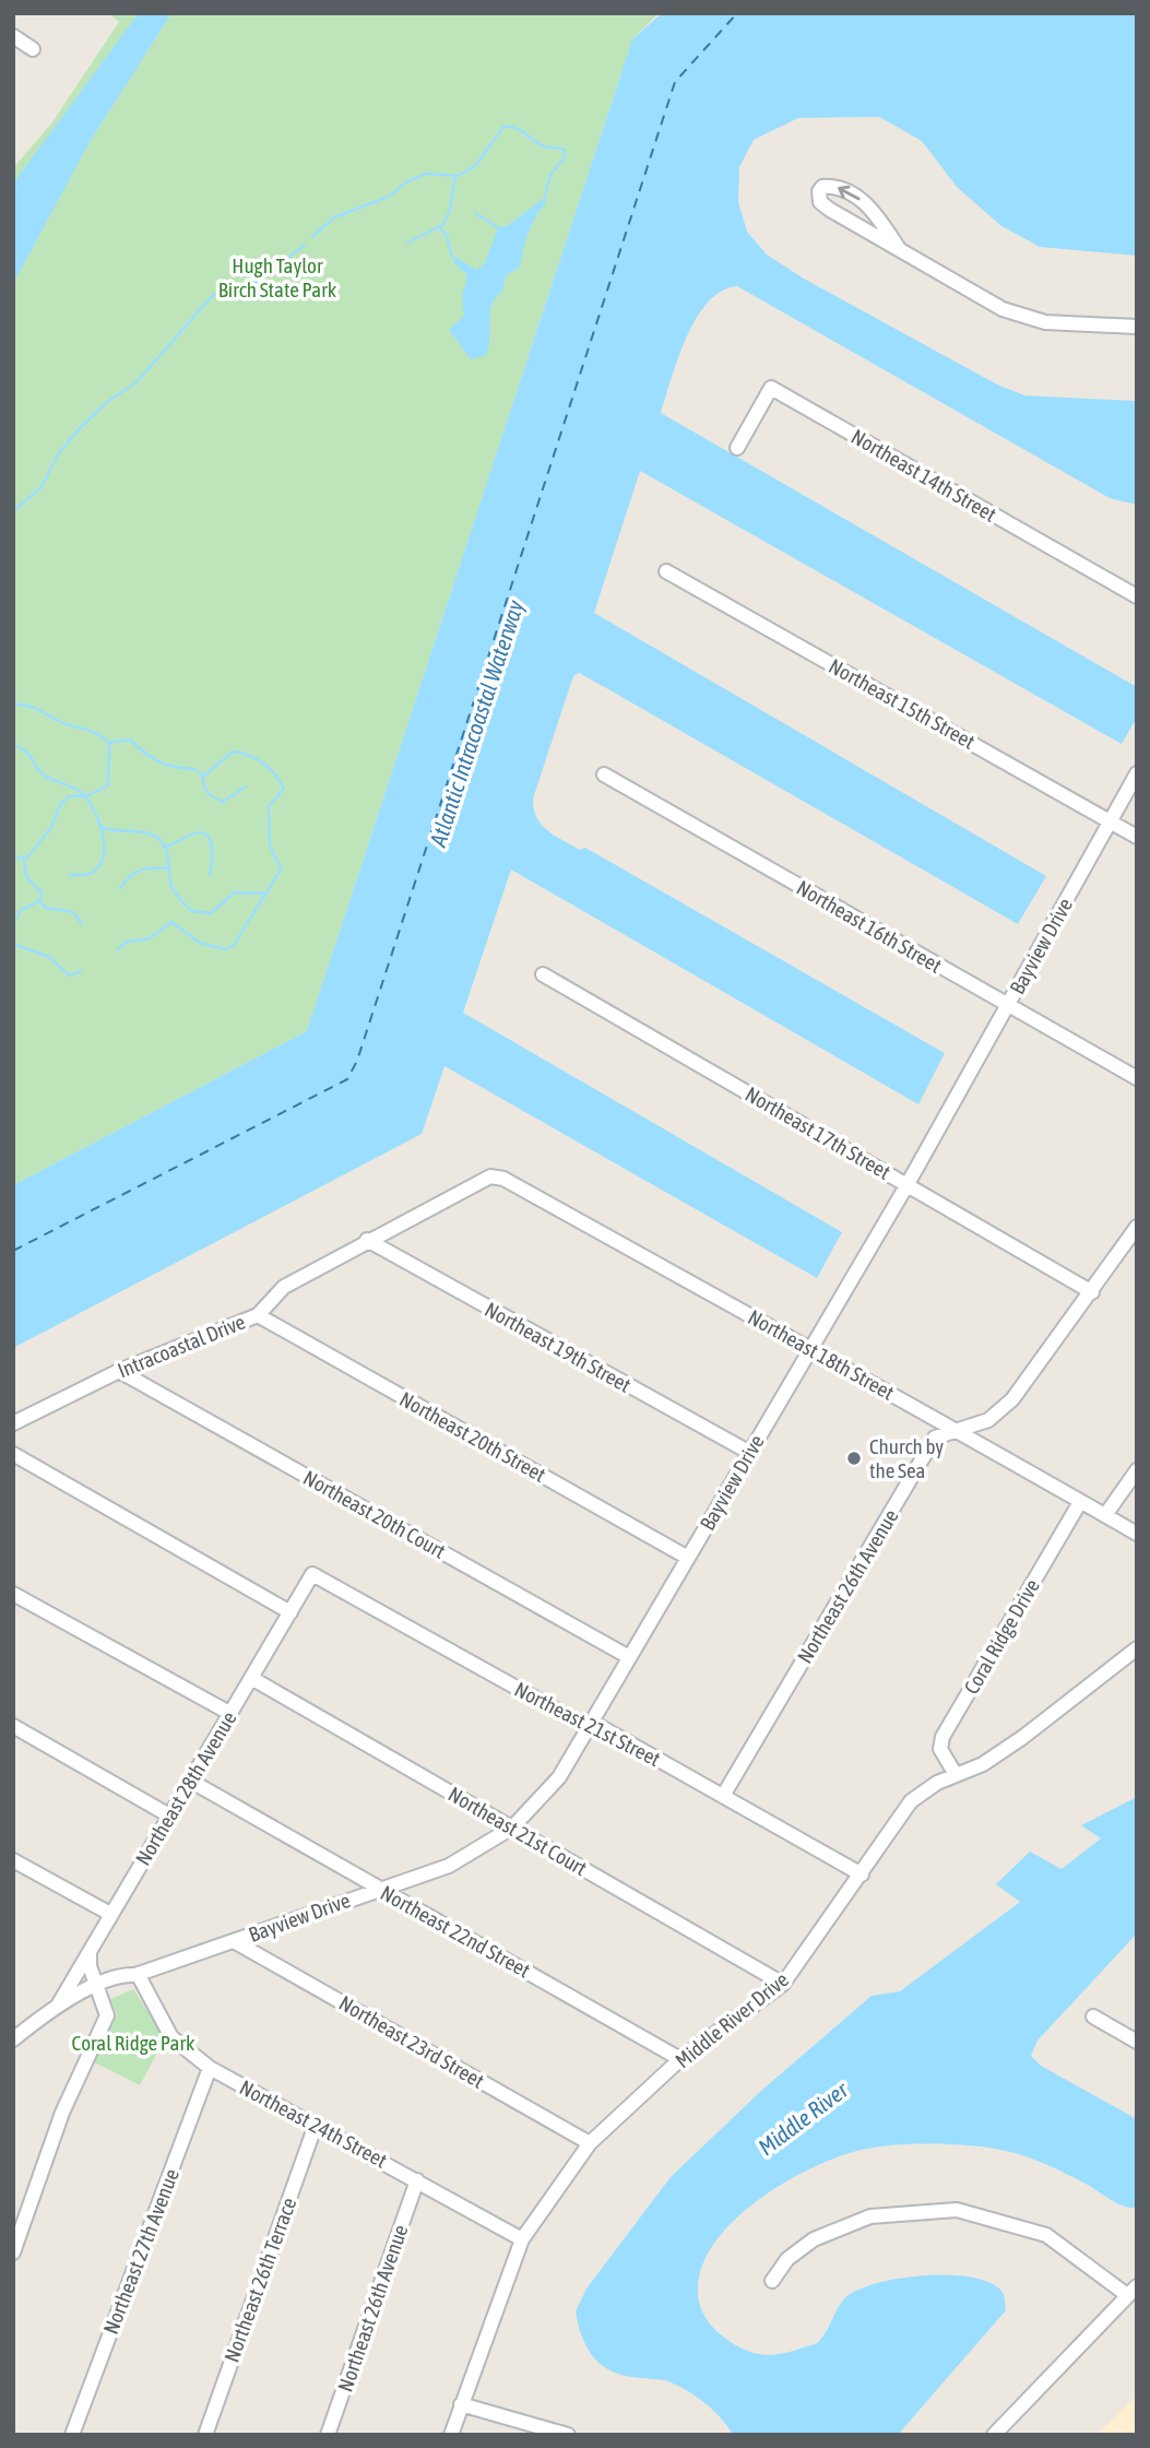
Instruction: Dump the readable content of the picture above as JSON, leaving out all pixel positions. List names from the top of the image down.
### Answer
{
  "streets": {
    "street": [
      "Northeast 14th Street",
      "Northeast 15th Street",
      "Northeast 16th Street",
      "Bayview Drive",
      "Northeast 17th Street",
      "Intracoastal Drive",
      "Northeast 19th Street",
      "Northeast 18th Street",
      "Northeast 20th Street",
      "Northeast 20th Court",
      "Northeast 26th Avenue",
      "Coral Ridge Drive",
      "Northeast 21st Street",
      "Northeast 28th Avenue",
      "Northeast 21st Court",
      "Northeast 22nd Street",
      "Middle River Drive",
      "Northeast 23rd Street",
      "Northeast 24th Street",
      "Northeast 27th Avenue",
      "Northeast 26th Terrace"
    ]
  },
  "crossings": [
    ["Northeast 15th Street", "Bayview Drive"],
    ["Northeast 16th Street", "Bayview Drive"],
    ["Bayview Drive", "Northeast 17th Street"],
    ["Bayview Drive", "Northeast 19th Street"],
    ["Bayview Drive", "Northeast 18th Street"],
    ["Bayview Drive", "Northeast 20th Street"],
    ["Bayview Drive", "Northeast 20th Court"],
    ["Bayview Drive", "Northeast 21st Street"],
    ["Bayview Drive", "Northeast 28th Avenue"],
    ["Bayview Drive", "Northeast 21st Court"],
    ["Bayview Drive", "Northeast 22nd Street"],
    ["Bayview Drive", "Northeast 23rd Street"],
    ["Bayview Drive", "Northeast 24th Street"],
    ["Northeast 17th Street", "Northeast 26th Avenue"],
    ["Intracoastal Drive", "Northeast 19th Street"],
    ["Intracoastal Drive", "Northeast 18th Street"],
    ["Intracoastal Drive", "Northeast 20th Street"],
    ["Intracoastal Drive", "Northeast 20th Court"],
    ["Northeast 18th Street", "Northeast 26th Avenue"],
    ["Northeast 18th Street", "Coral Ridge Drive"],
    ["Northeast 26th Avenue", "Northeast 21st Street"],
    ["Northeast 26th Avenue", "Northeast 24th Street"],
    ["Coral Ridge Drive", "Middle River Drive"],
    ["Northeast 21st Street", "Northeast 28th Avenue"],
    ["Northeast 21st Street", "Middle River Drive"],
    ["Northeast 28th Avenue", "Northeast 21st Court"],
    ["Northeast 28th Avenue", "Northeast 22nd Street"],
    ["Northeast 21st Court", "Middle River Drive"],
    ["Northeast 22nd Street", "Middle River Drive"],
    ["Middle River Drive", "Northeast 23rd Street"],
    ["Middle River Drive", "Northeast 24th Street"],
    ["Northeast 24th Street", "Northeast 27th Avenue"],
    ["Northeast 24th Street", "Northeast 26th Terrace"]
  ],
  "water": ["Atlantic Intracoastal Waterway", "Middle River"],
  "parks": ["Hugh Taylor Birch State Park", "Coral Ridge Park"],
  "places": ["Church by the Sea"]
}
